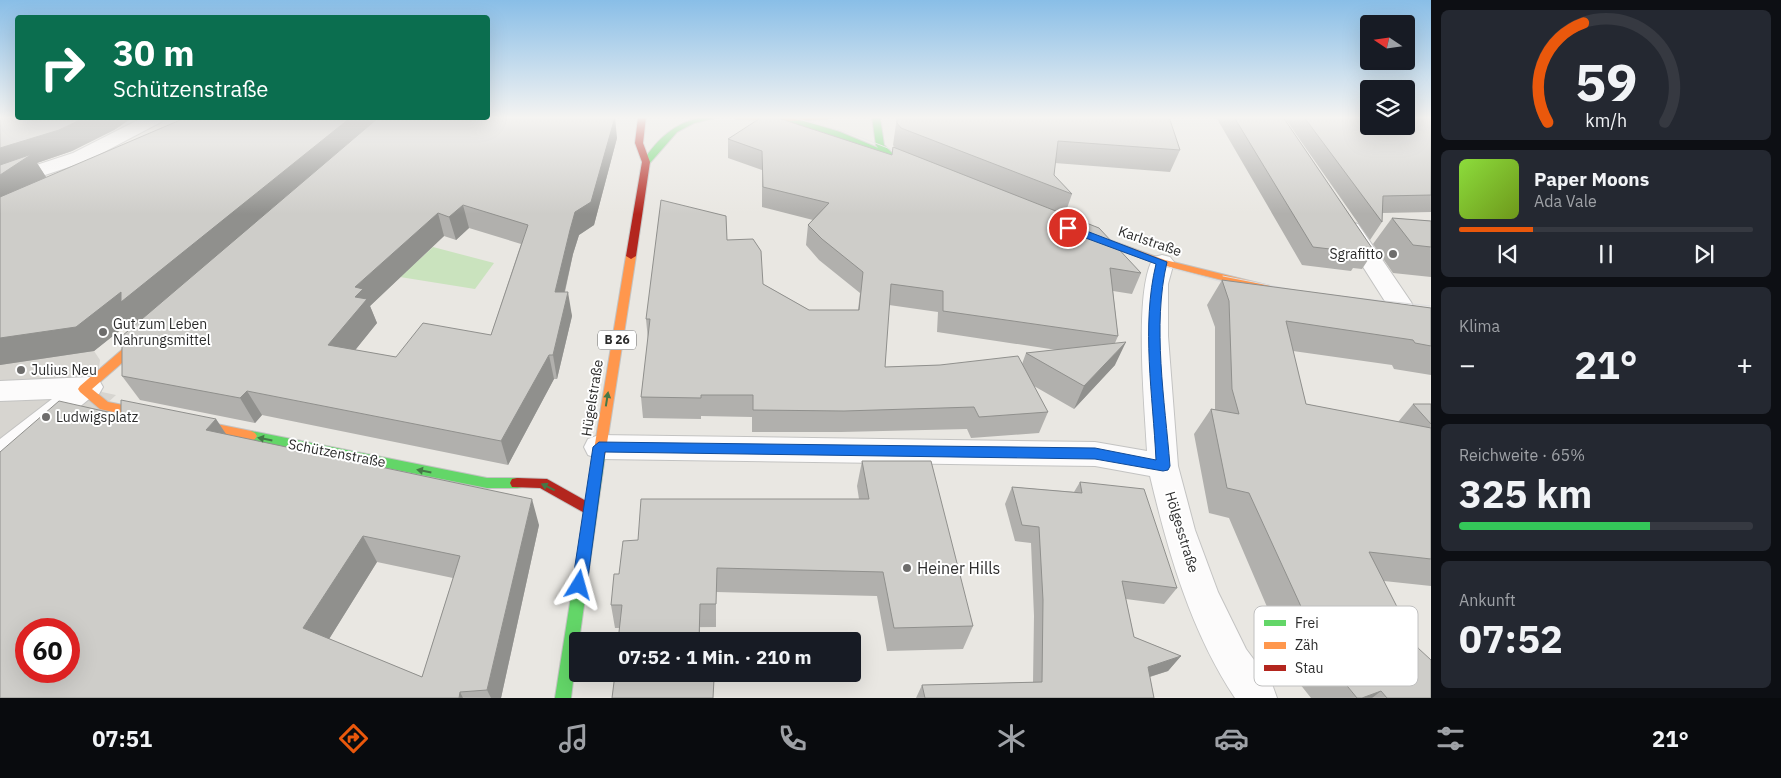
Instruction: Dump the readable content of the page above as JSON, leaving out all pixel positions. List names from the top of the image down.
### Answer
{
  "streets": {
    "main road": [
      "Karlstraße",
      "B 26",
      "Hügelstraße",
      "Schützenstraße"
    ],
    "street": ["Hölgesstraße"]
  },
  "crossings": [
    ["Karlstraße", "Hölgesstraße"],
    ["Hügelstraße", "Schützenstraße"]
  ],
  "one_way": ["Hügelstraße", "Schützenstraße"],
  "places": [
    "Sgrafitto",
    "Gut zum Leben Nahrungsmittel",
    "Julius Neu",
    "Ludwigsplatz",
    "Heiner Hills"
  ],
  "legend": ["Frei", "Zäh", "Stau"],
  "north": "left",
  "page": {
    "turn": ["30 m", "Schützenstraße"],
    "song": ["Paper Moons", "Ada Vale"],
    "tile": [
      "Klima",
      ["Reichweite · 65%", "325 km"],
      ["Ankunft", "07:52"]
    ],
    "heat": ["−", "21°", "+"],
    "limit": "60",
    "trip": "07:52 · 1 Min. · 210 m",
    "tabs": ["07:51", "21°"],
    "gauge": ["59", "km/h"]
  }
}
